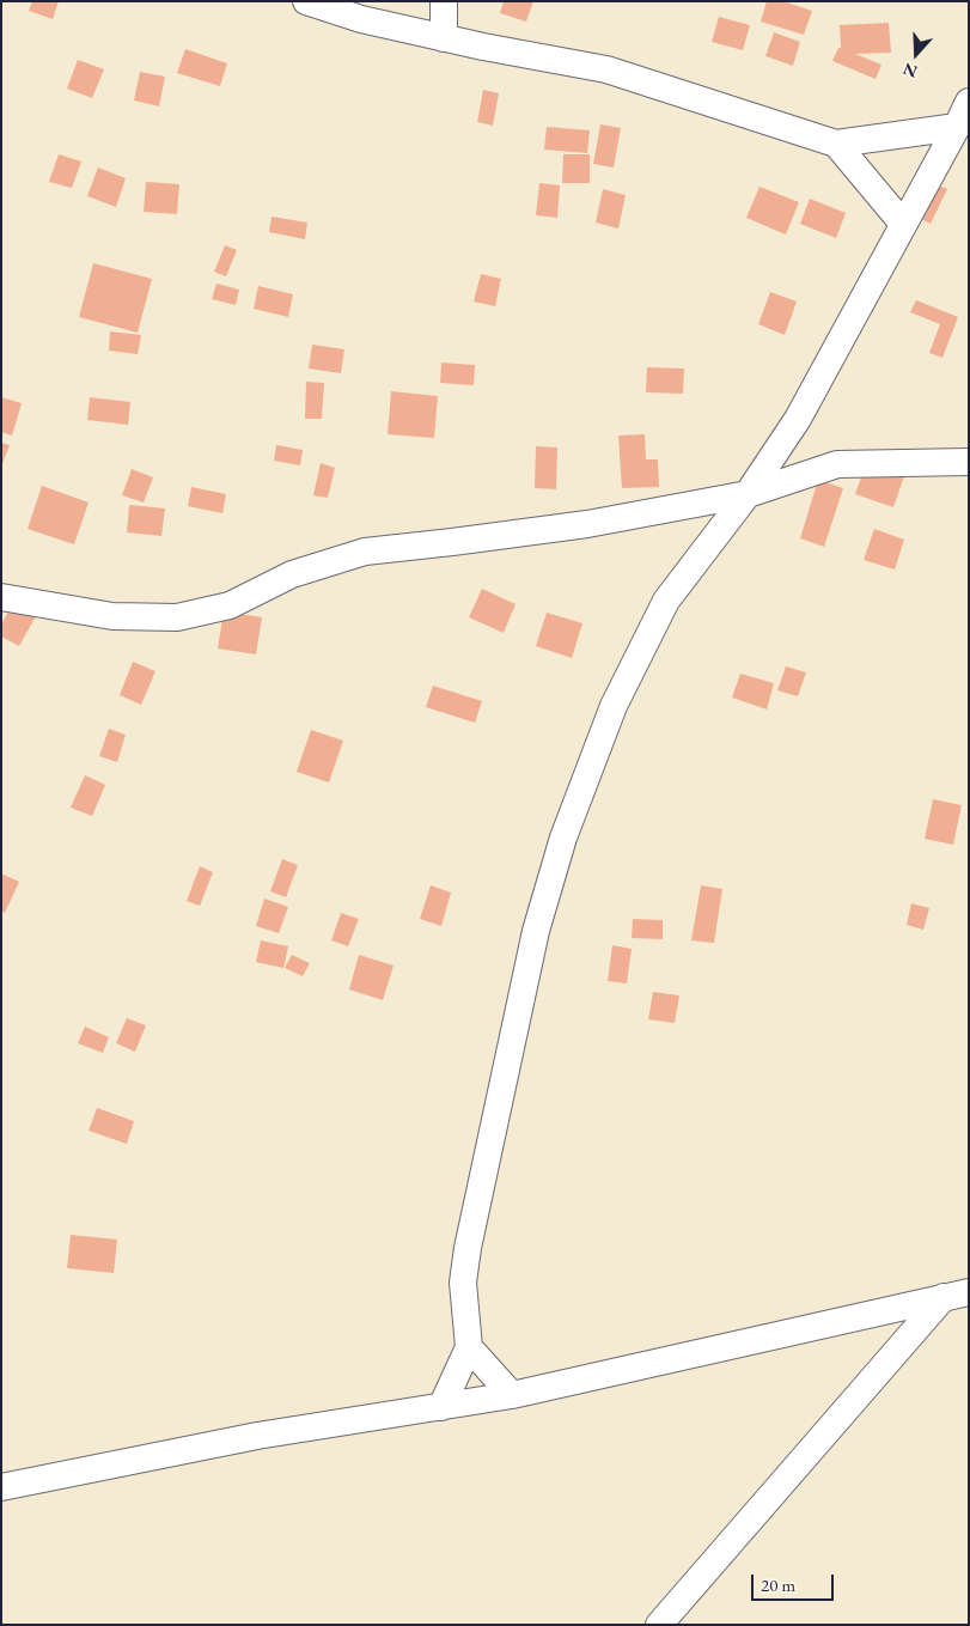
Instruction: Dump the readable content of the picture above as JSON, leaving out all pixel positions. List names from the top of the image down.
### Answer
{
  "scale_bar": "20 m",
  "north": "bottom"
}
